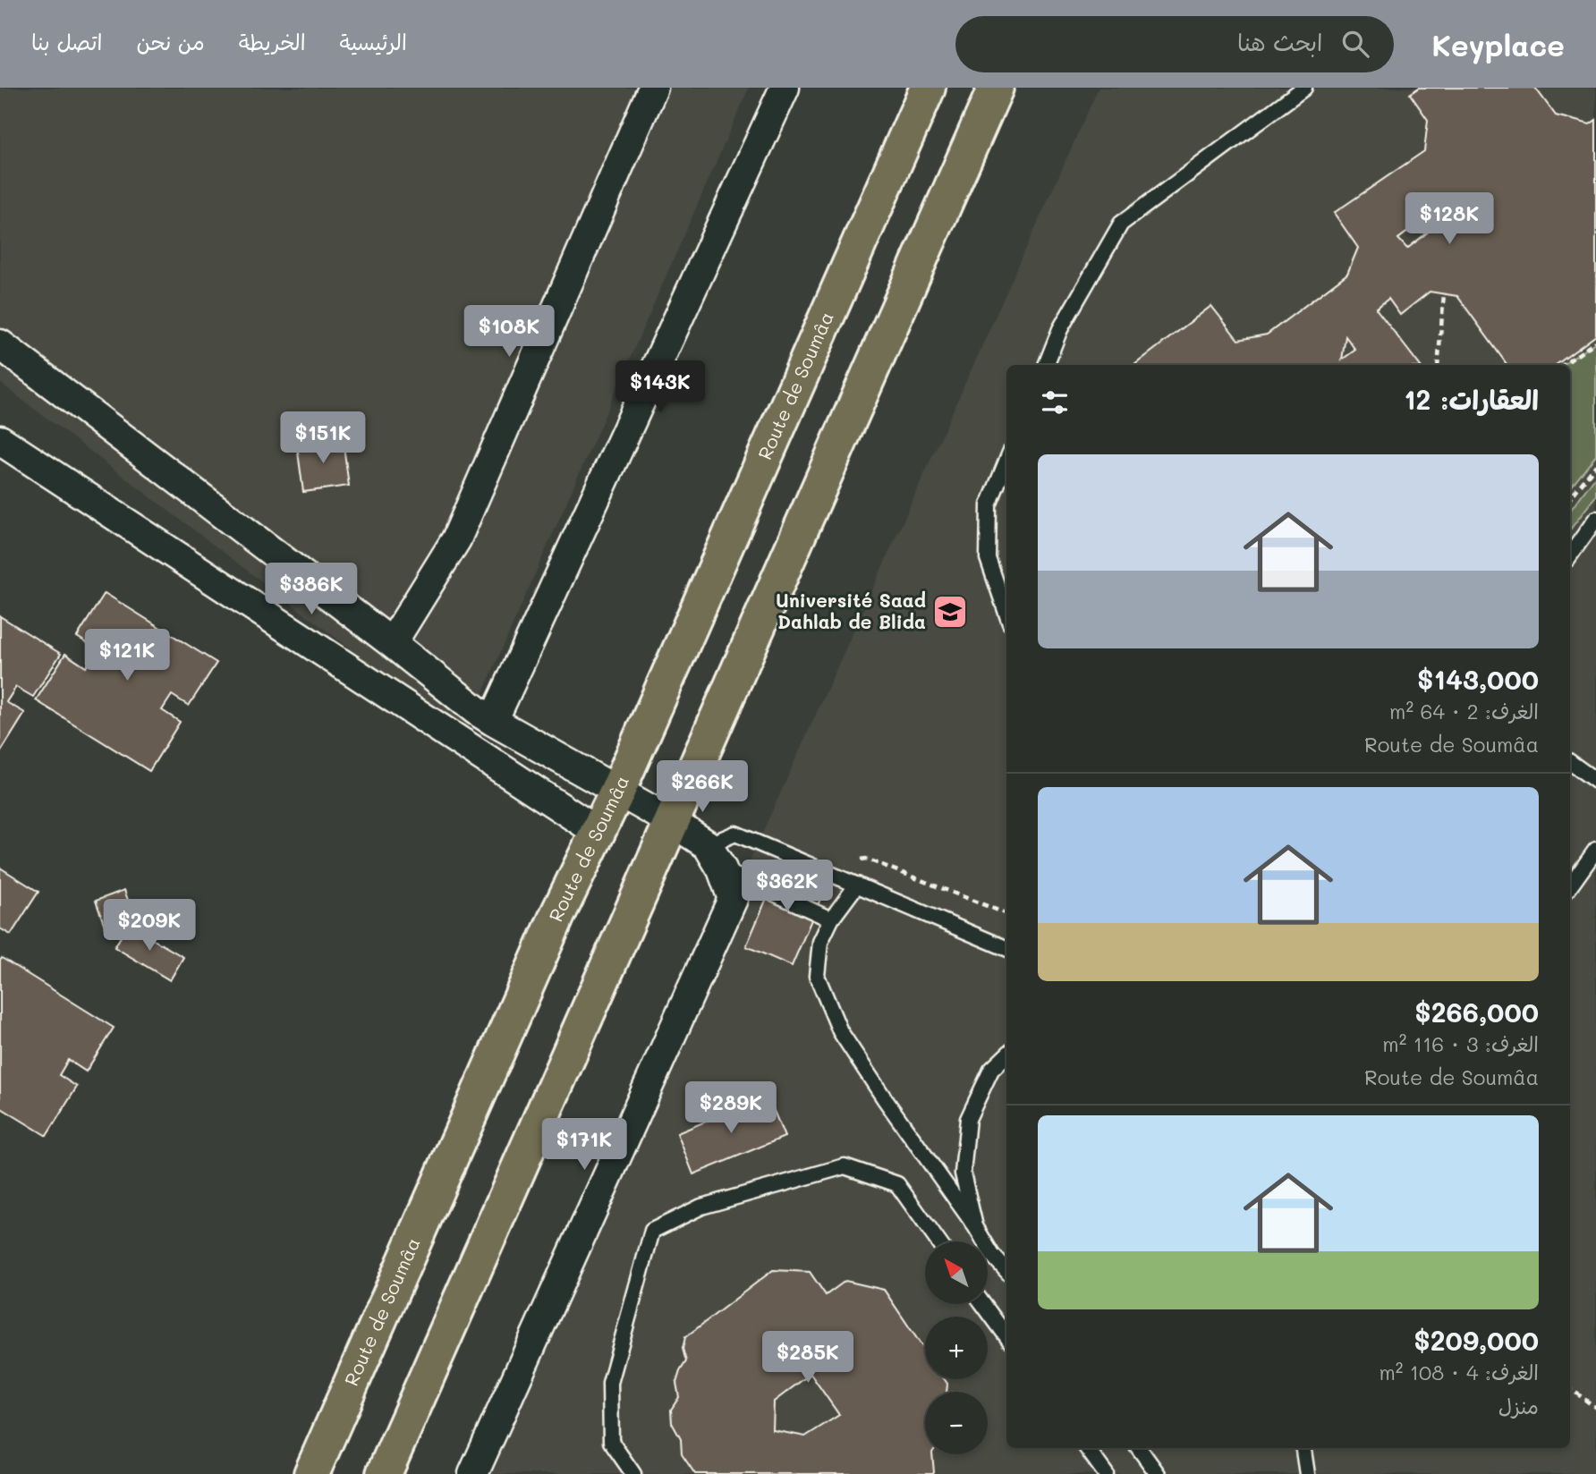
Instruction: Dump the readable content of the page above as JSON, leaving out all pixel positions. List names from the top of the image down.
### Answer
{
  "streets": {
    "highway": ["Route de Soumâa"]
  },
  "places": {
    "school or university": ["Université Saad Dahlab de Blida"]
  },
  "north": "top left",
  "page": {
    "header": "Keyplace",
    "search": "ابحث هنا",
    "nav": [
      "الرئيسية",
      "الخريطة",
      "من نحن",
      "اتصل بنا"
    ],
    "price": [
      "$128K",
      "$108K",
      "$143K",
      "$151K",
      "$386K",
      "$121K",
      "$266K",
      "$362K",
      "$209K",
      "$289K",
      "$171K",
      "$285K"
    ],
    "heading": "العقارات: 12",
    "list": [
      {
        "name": "$143,000",
        "note": "الغرف: 2 · 64 m² · Route de Soumâa"
      },
      {
        "name": "$266,000",
        "note": "الغرف: 3 · 116 m² · Route de Soumâa"
      },
      {
        "name": "$209,000",
        "note": "الغرف: 4 · 108 m² · منزل"
      }
    ],
    "map_buttons": ["+", "−"]
  }
}
